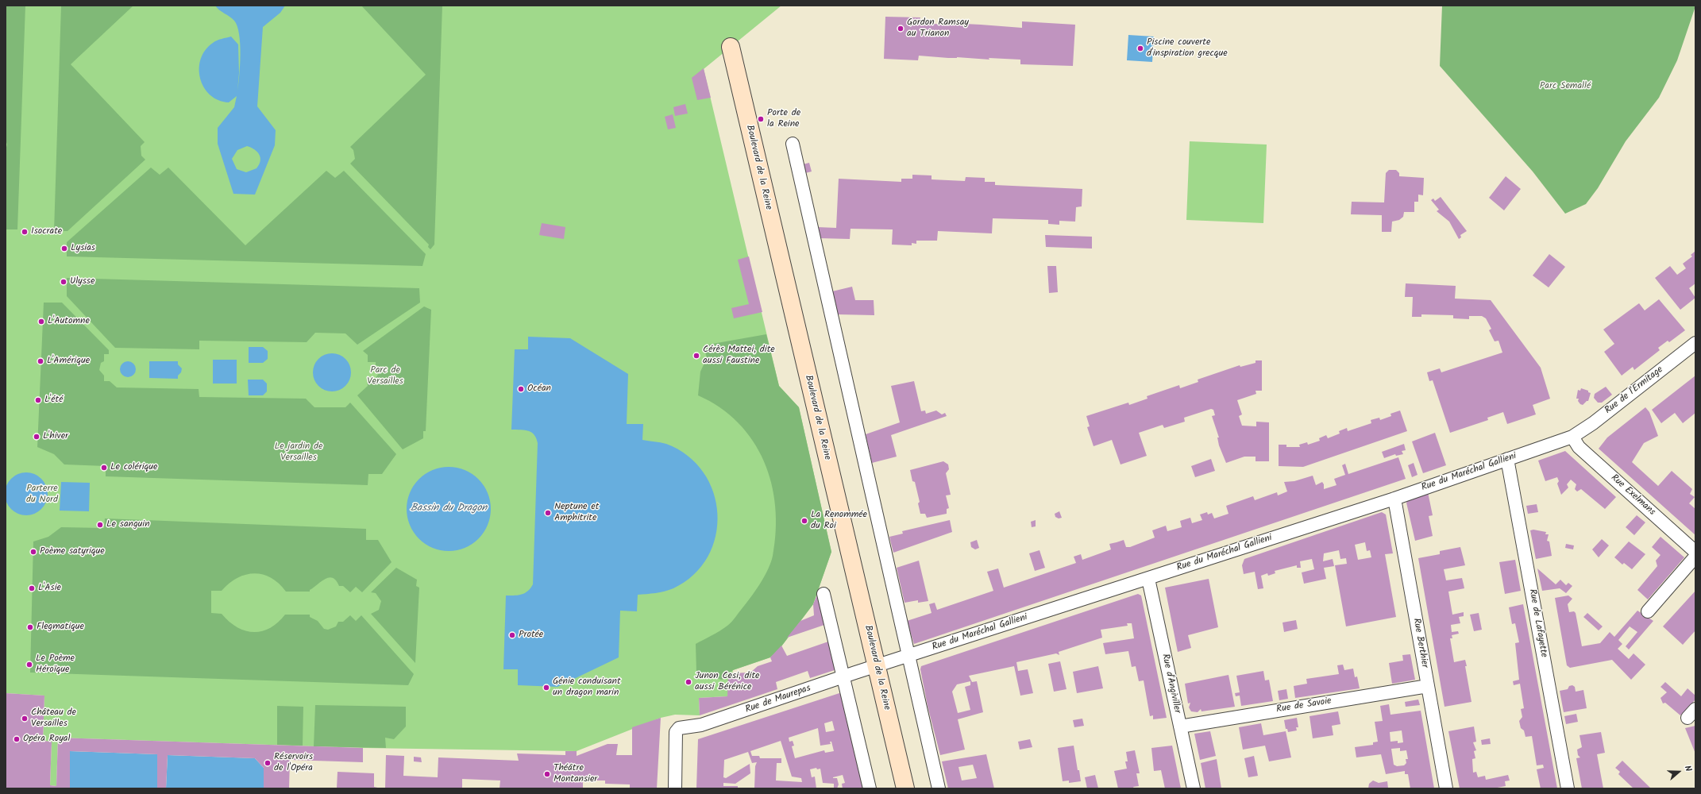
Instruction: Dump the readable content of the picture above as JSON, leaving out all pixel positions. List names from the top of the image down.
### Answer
{
  "streets": {
    "street": [
      "Boulevard de la Reine",
      "Rue de l'Ermitage",
      "Rue du Maréchal Gallieni",
      "Rue Exelmans",
      "Rue de Lafayette",
      "Rue Berthier",
      "Rue d'Angiviller",
      "Rue de Maurepas",
      "Rue de Savoie"
    ]
  },
  "crossings": [
    ["Boulevard de la Reine", "Rue du Maréchal Gallieni"],
    ["Boulevard de la Reine", "Rue de Maurepas"],
    ["Rue de l'Ermitage", "Rue du Maréchal Gallieni"],
    ["Rue de l'Ermitage", "Rue Exelmans"],
    ["Rue du Maréchal Gallieni", "Rue Exelmans"],
    ["Rue du Maréchal Gallieni", "Rue de Lafayette"],
    ["Rue du Maréchal Gallieni", "Rue Berthier"],
    ["Rue du Maréchal Gallieni", "Rue d'Angiviller"],
    ["Rue du Maréchal Gallieni", "Rue de Maurepas"],
    ["Rue Berthier", "Rue de Savoie"],
    ["Rue d'Angiviller", "Rue de Savoie"]
  ],
  "water": ["Bassin du Dragon"],
  "parks": [
    "Parc Semallé",
    "Parc de Versailles",
    "Le jardin de Versailles",
    "Parterre du Nord"
  ],
  "places": [
    "Gordon Ramsay au Trianon",
    "Piscine couverte d'inspiration grecque",
    "Porte de la Reine",
    "Isocrate",
    "Lysias",
    "Ulysse",
    "L'Automne",
    "Cérès Mattei, dite aussi Faustine",
    "L'Amérique",
    "Océan",
    "L'été",
    "L'hiver",
    "Le colérique",
    "Neptune et Amphitrite",
    "La Renommée du Roi",
    "Le sanguin",
    "Poème satyrique",
    "L'Asie",
    "Flegmatique",
    "Protée",
    "Le Poème Héroïque",
    "Junon Cesi, dite aussi Bérénice",
    "Génie conduisant un dragon marin",
    "Château de Versailles",
    "Opéra Royal",
    "Réservoirs de l'Opéra",
    "Théâtre Montansier"
  ],
  "north": "right"
}
